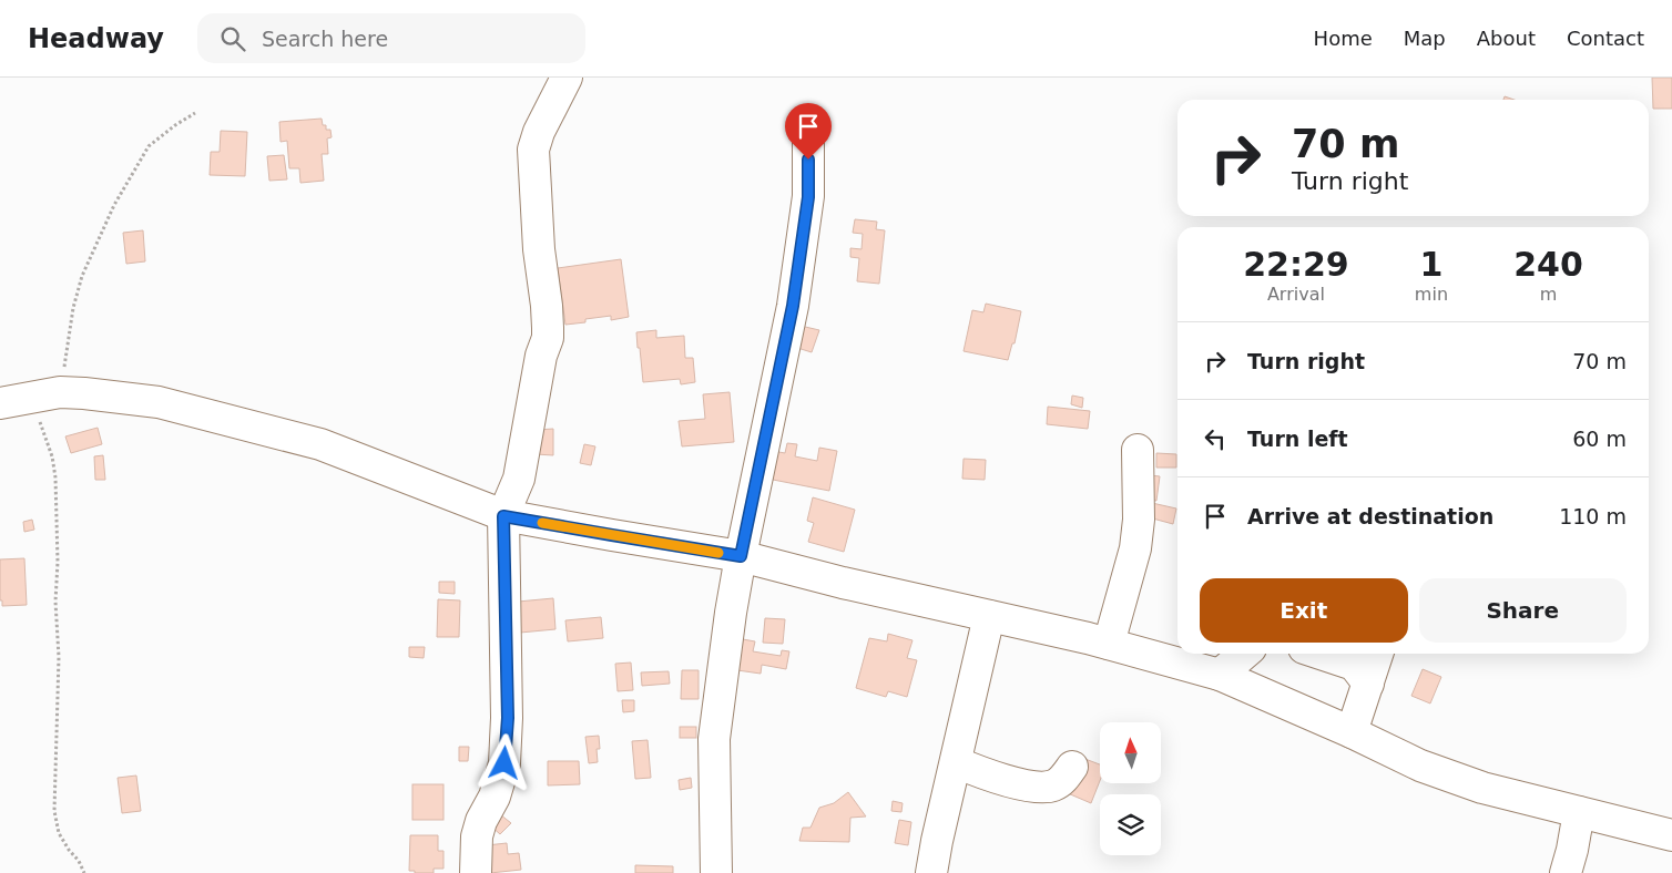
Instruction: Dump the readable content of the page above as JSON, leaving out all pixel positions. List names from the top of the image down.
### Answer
{
  "north": "top",
  "page": {
    "header": "Headway",
    "search": "Search here",
    "nav": [
      "Home",
      "Map",
      "About",
      "Contact"
    ],
    "turn": ["70 m", "Turn right"],
    "eta": [
      "22:29",
      "Arrival",
      "1",
      "min",
      "240",
      "m"
    ],
    "list": [
      {
        "name": "Turn right",
        "value": "70 m"
      },
      {
        "name": "Turn left",
        "value": "60 m"
      },
      {
        "name": "Arrive at destination",
        "value": "110 m"
      }
    ],
    "buttons": ["Exit", "Share"]
  }
}
